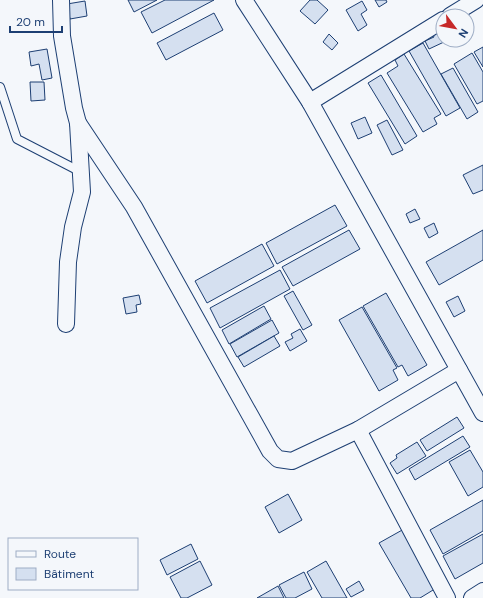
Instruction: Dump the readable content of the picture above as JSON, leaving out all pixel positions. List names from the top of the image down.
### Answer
{
  "legend": ["Route", "Bâtiment"],
  "scale_bar": "20 m",
  "north": "bottom right"
}
